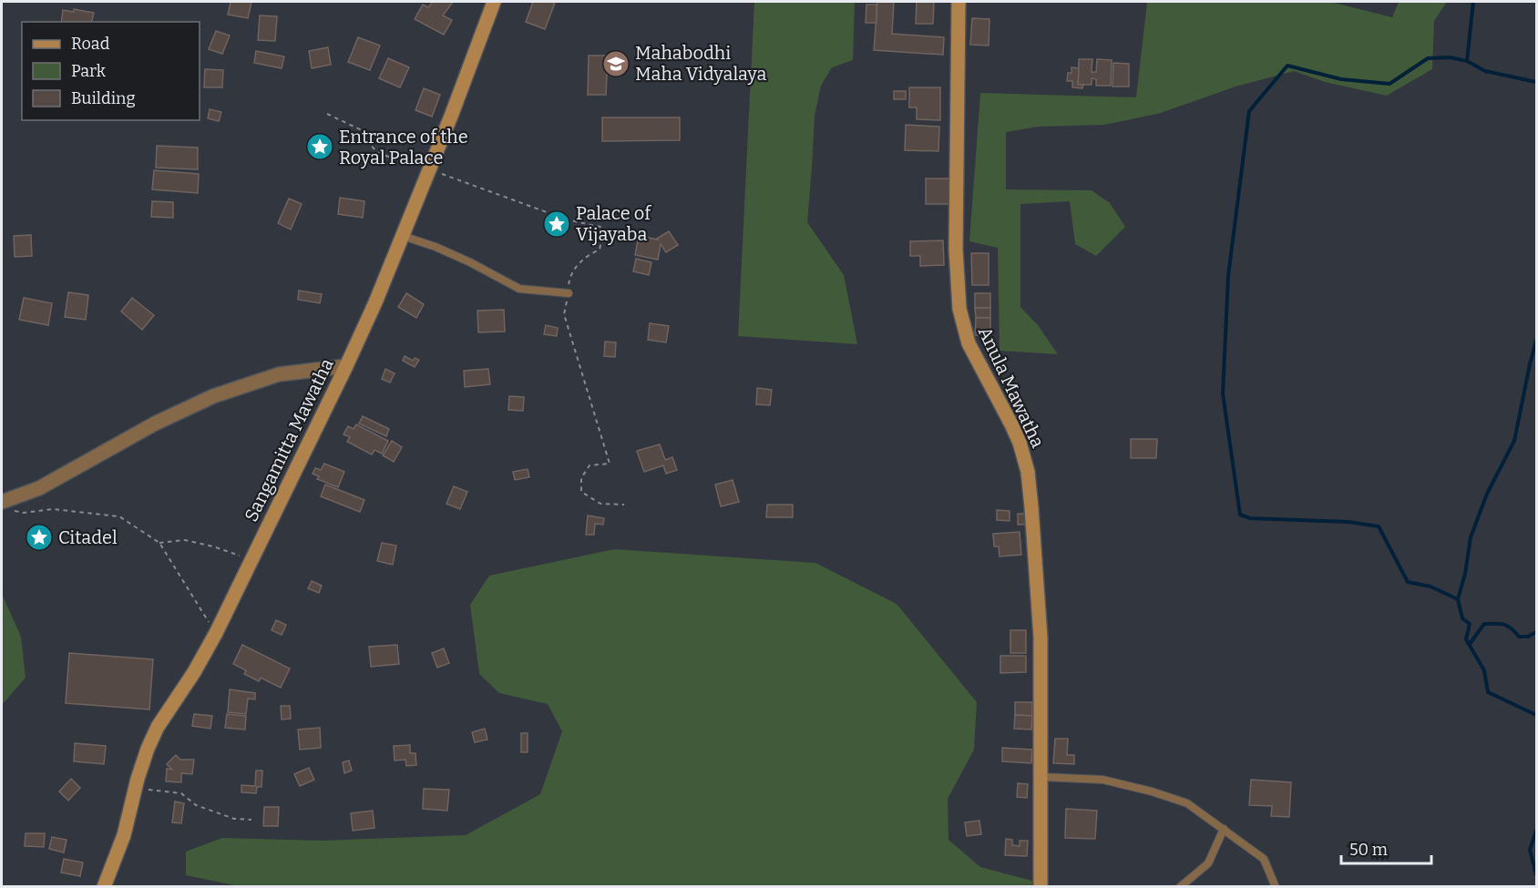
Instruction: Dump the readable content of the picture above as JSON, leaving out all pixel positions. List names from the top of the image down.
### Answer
{
  "streets": {
    "main road": ["Anula Mawatha", "Sangamitta Mawatha"]
  },
  "places": {
    "school or university": ["Mahabodhi Maha Vidyalaya"],
    "place": ["Entrance of the Royal Palace", "Palace of Vijayaba", "Citadel"]
  },
  "legend": ["Road", "Park", "Building"],
  "scale_bar": "50 m"
}
